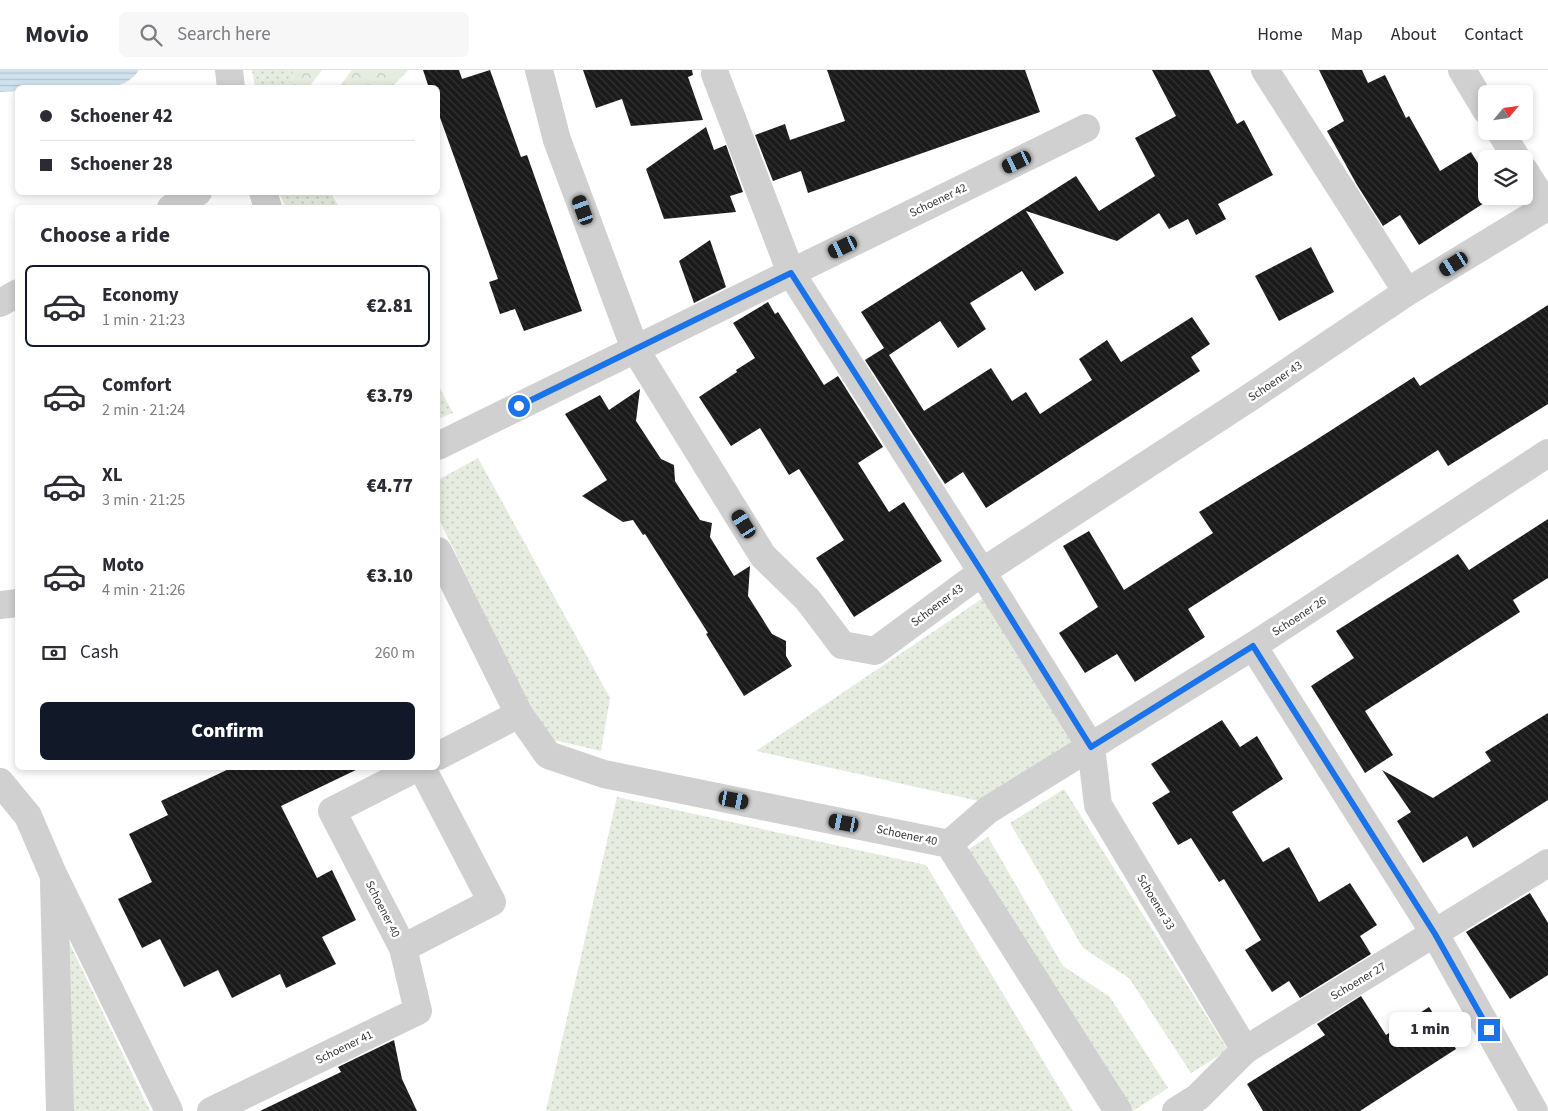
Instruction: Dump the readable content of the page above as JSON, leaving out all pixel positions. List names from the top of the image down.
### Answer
{
  "streets": {
    "street": [
      "Schoener 42",
      "Schoener 43",
      "Schoener 26",
      "Schoener 40",
      "Schoener 33",
      "Schoener 27",
      "Schoener 41"
    ]
  },
  "crossings": [
    ["Schoener 42", "Schoener 43"],
    ["Schoener 26", "Schoener 40"],
    ["Schoener 26", "Schoener 33"],
    ["Schoener 40", "Schoener 41"],
    ["Schoener 33", "Schoener 27"]
  ],
  "north": "top right",
  "page": {
    "header": "Movio",
    "search": "Search here",
    "nav": [
      "Home",
      "Map",
      "About",
      "Contact"
    ],
    "banner": ["Schoener 42", "Schoener 28"],
    "heading": "Choose a ride",
    "list": [
      {
        "name": "Economy",
        "note": "1 min · 21:23",
        "value": "€2.81"
      },
      {
        "name": "Comfort",
        "note": "2 min · 21:24",
        "value": "€3.79"
      },
      {
        "name": "XL",
        "note": "3 min · 21:25",
        "value": "€4.77"
      },
      {
        "name": "Moto",
        "note": "4 min · 21:26",
        "value": "€3.10"
      }
    ],
    "pay": ["Cash", "260 m"],
    "buttons": "Confirm",
    "bubble": "1 min"
  }
}
